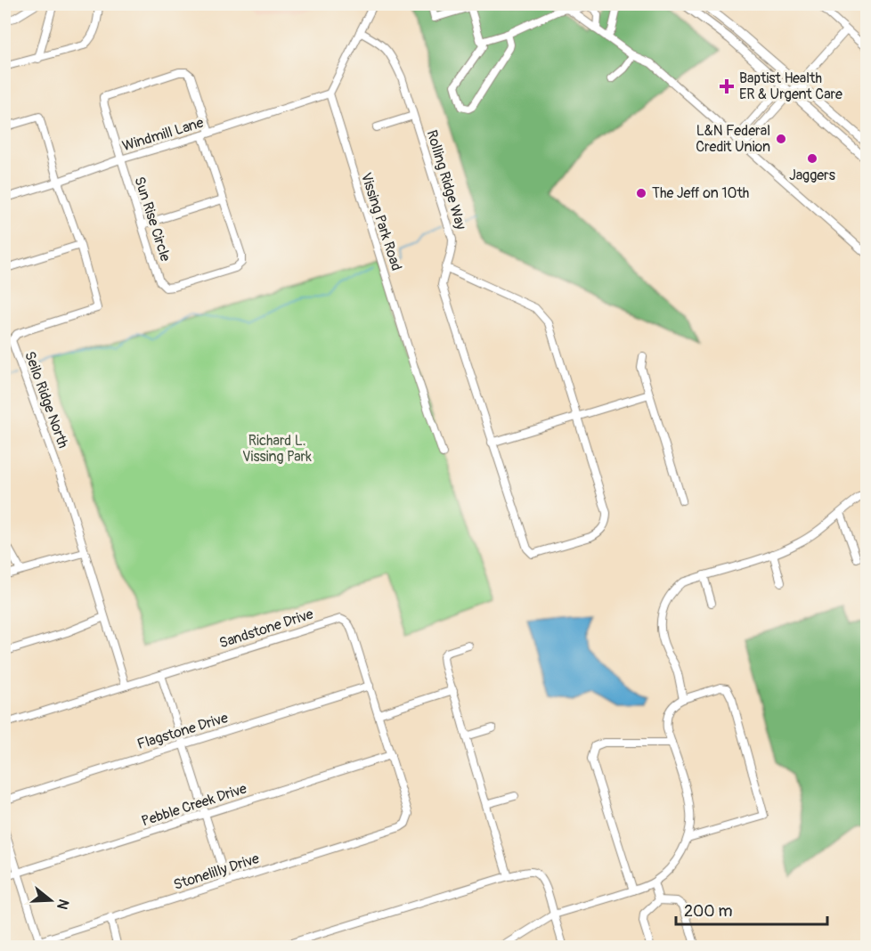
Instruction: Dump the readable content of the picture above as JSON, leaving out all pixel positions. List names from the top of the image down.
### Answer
{
  "streets": {
    "street": [
      "Windmill Lane",
      "Rolling Ridge Way",
      "Sun Rise Circle",
      "Vissing Park Road",
      "Seilo Ridge North",
      "Sandstone Drive",
      "Flagstone Drive",
      "Pebble Creek Drive",
      "Stonelilly Drive"
    ]
  },
  "crossings": [
    ["Windmill Lane", "Sun Rise Circle"],
    ["Windmill Lane", "Vissing Park Road"],
    ["Windmill Lane", "Seilo Ridge North"],
    ["Seilo Ridge North", "Sandstone Drive"],
    ["Sandstone Drive", "Flagstone Drive"],
    ["Sandstone Drive", "Pebble Creek Drive"],
    ["Sandstone Drive", "Stonelilly Drive"]
  ],
  "parks": ["Richard L. Vissing Park"],
  "places": {
    "health": ["Baptist Health ER & Urgent Care"],
    "other": ["L&N Federal Credit Union", "Jaggers", "The Jeff on 10th"]
  },
  "scale_bar": "200 m",
  "north": "right"
}
